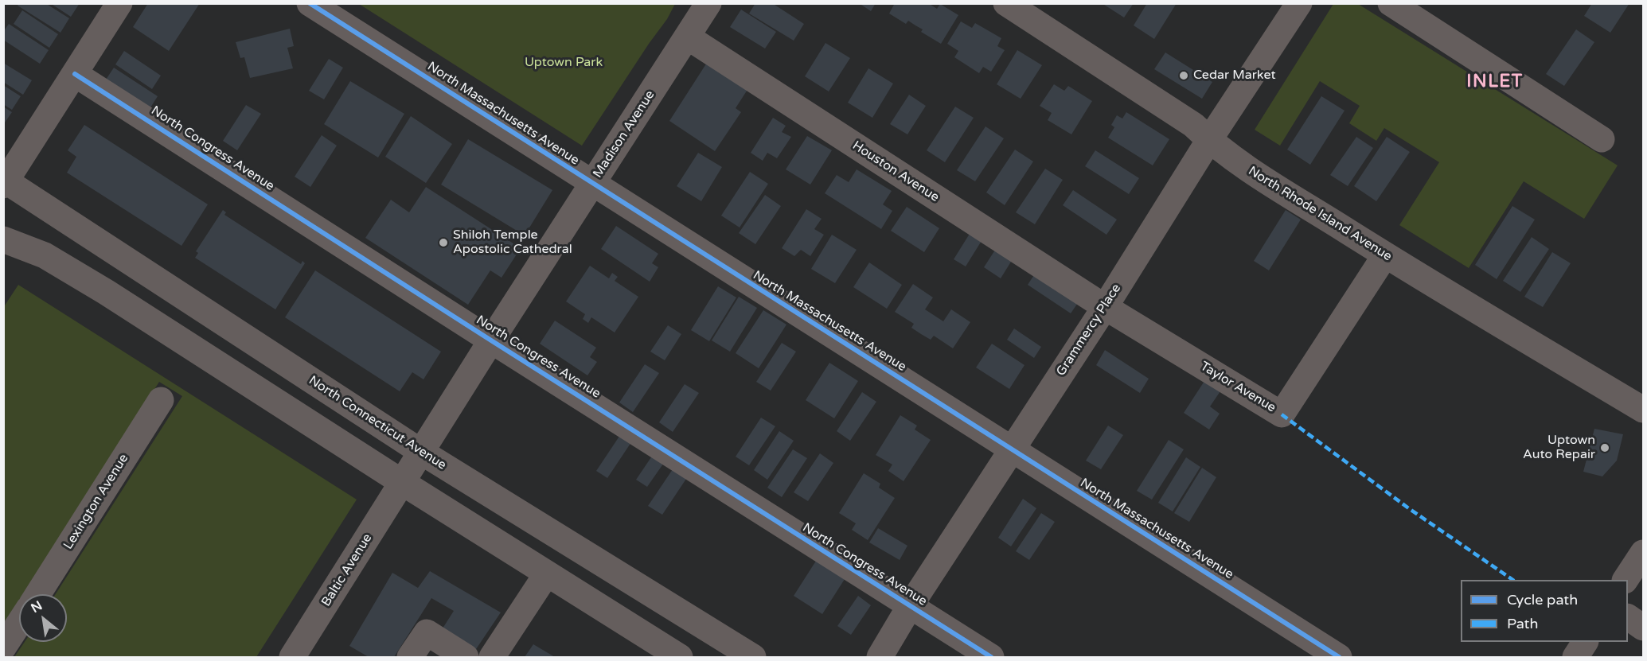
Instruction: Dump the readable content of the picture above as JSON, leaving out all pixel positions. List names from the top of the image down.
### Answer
{
  "streets": {
    "street": [
      "North Massachusetts Avenue",
      "Madison Avenue",
      "North Congress Avenue",
      "Houston Avenue",
      "North Rhode Island Avenue",
      "Grammercy Place",
      "Taylor Avenue",
      "North Connecticut Avenue",
      "Lexington Avenue",
      "Baltic Avenue"
    ]
  },
  "crossings": [
    ["North Massachusetts Avenue", "Madison Avenue"],
    ["North Massachusetts Avenue", "Grammercy Place"],
    ["Madison Avenue", "North Congress Avenue"],
    ["Madison Avenue", "Houston Avenue"],
    ["Madison Avenue", "North Connecticut Avenue"],
    ["Madison Avenue", "Baltic Avenue"],
    ["North Congress Avenue", "Grammercy Place"],
    ["Houston Avenue", "Grammercy Place"],
    ["Houston Avenue", "Taylor Avenue"],
    ["North Rhode Island Avenue", "Grammercy Place"],
    ["North Rhode Island Avenue", "Taylor Avenue"],
    ["Grammercy Place", "Taylor Avenue"]
  ],
  "districts": ["INLET"],
  "parks": ["Uptown Park"],
  "places": ["Cedar Market", "Shiloh Temple Apostolic Cathedral", "Uptown Auto Repair"],
  "legend": ["Cycle path", "Path"],
  "north": "top left"
}
